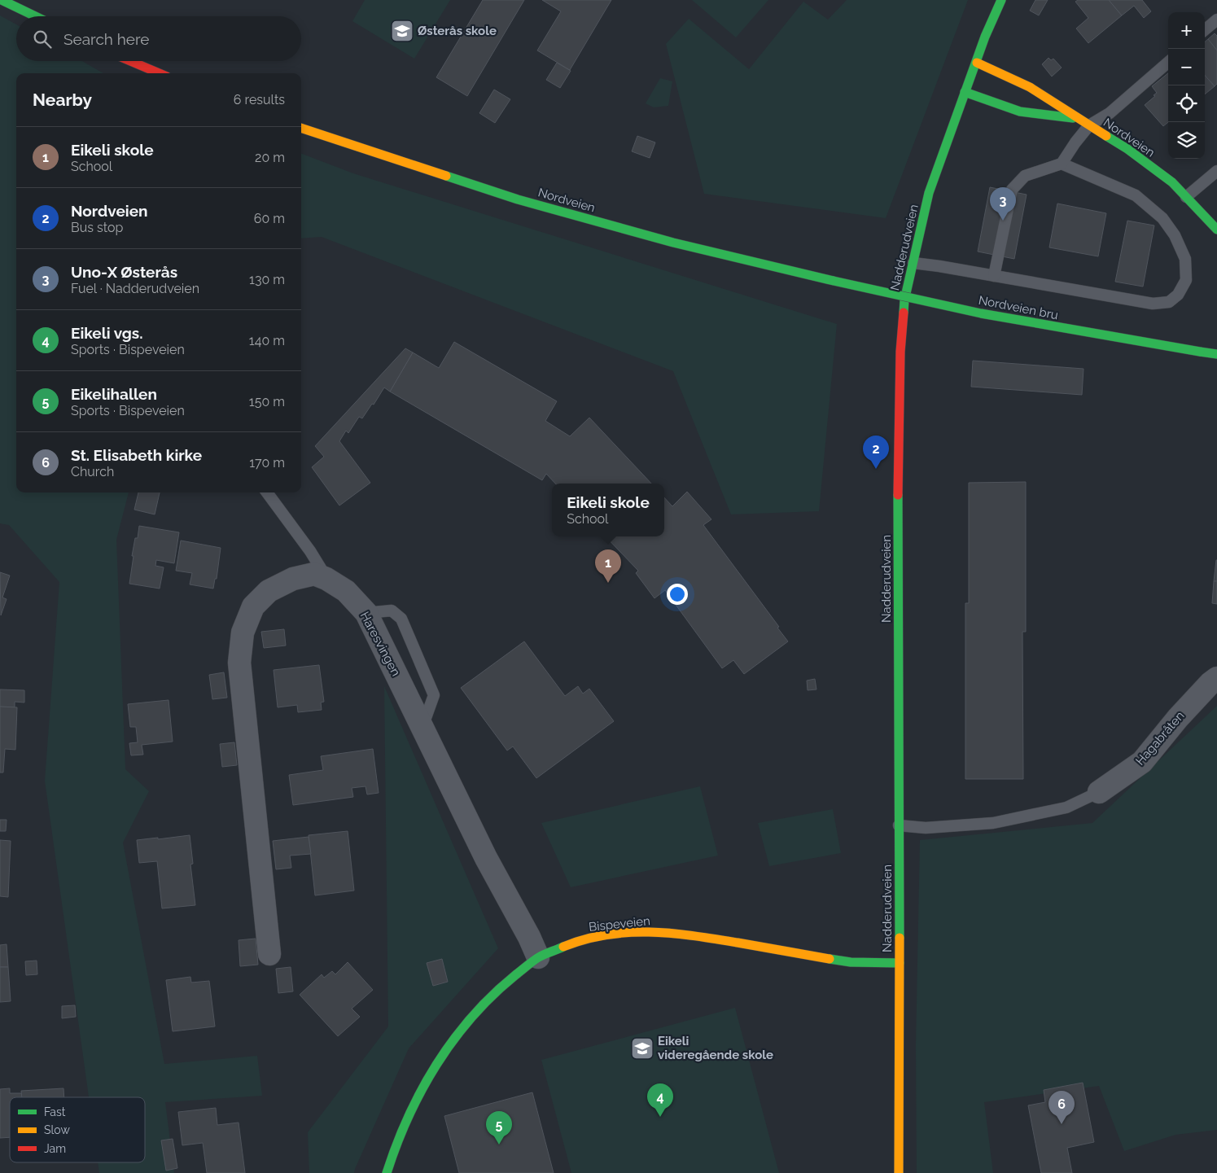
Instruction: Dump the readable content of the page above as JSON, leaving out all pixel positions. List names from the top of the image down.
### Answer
{
  "streets": {
    "main road": [
      "Nordveien",
      "Nadderudveien",
      "Nordveien bru",
      "Bispeveien"
    ],
    "street": ["Haresvingen", "Hagabråten"]
  },
  "crossings": [
    ["Nordveien", "Nadderudveien"],
    ["Nordveien", "Nordveien bru"],
    ["Nadderudveien", "Bispeveien"],
    ["Haresvingen", "Bispeveien"]
  ],
  "places": {
    "school or university": ["Østerås skole", "Eikeli videregående skole"]
  },
  "legend": ["Fast", "Slow", "Jam"],
  "page": {
    "map_buttons": ["+", "−"],
    "search": "Search here",
    "heading": ["Nearby", "6 results"],
    "list": [
      {
        "mark": "1",
        "name": "Eikeli skole",
        "note": "School",
        "value": "20 m"
      },
      {
        "mark": "2",
        "name": "Nordveien",
        "note": "Bus stop",
        "value": "60 m"
      },
      {
        "mark": "3",
        "name": "Uno-X Østerås",
        "note": "Fuel · Nadderudveien",
        "value": "130 m"
      },
      {
        "mark": "4",
        "name": "Eikeli vgs.",
        "note": "Sports · Bispeveien",
        "value": "140 m"
      },
      {
        "mark": "5",
        "name": "Eikelihallen",
        "note": "Sports · Bispeveien",
        "value": "150 m"
      },
      {
        "mark": "6",
        "name": "St. Elisabeth kirke",
        "note": "Church",
        "value": "170 m"
      }
    ],
    "pins": [
      "3",
      "2",
      "1",
      "4",
      "6",
      "5"
    ],
    "popup": ["Eikeli skole", "School"]
  }
}
